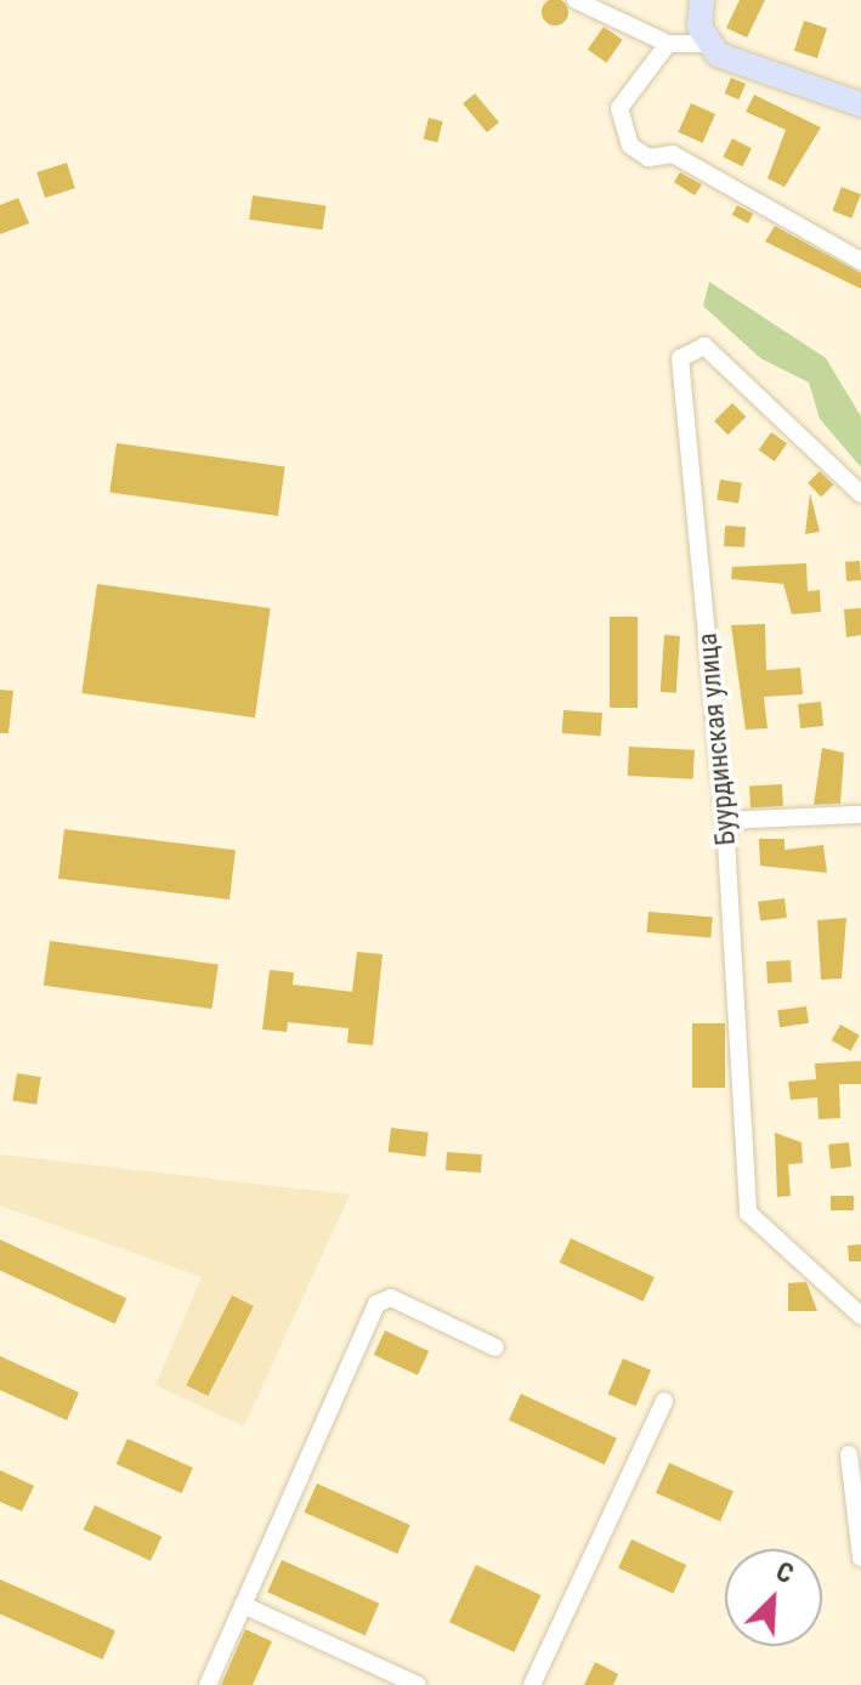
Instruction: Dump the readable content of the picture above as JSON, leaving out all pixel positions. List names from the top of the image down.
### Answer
{
  "streets": {
    "street": ["Буурдинская улица"]
  },
  "north": "top right"
}
